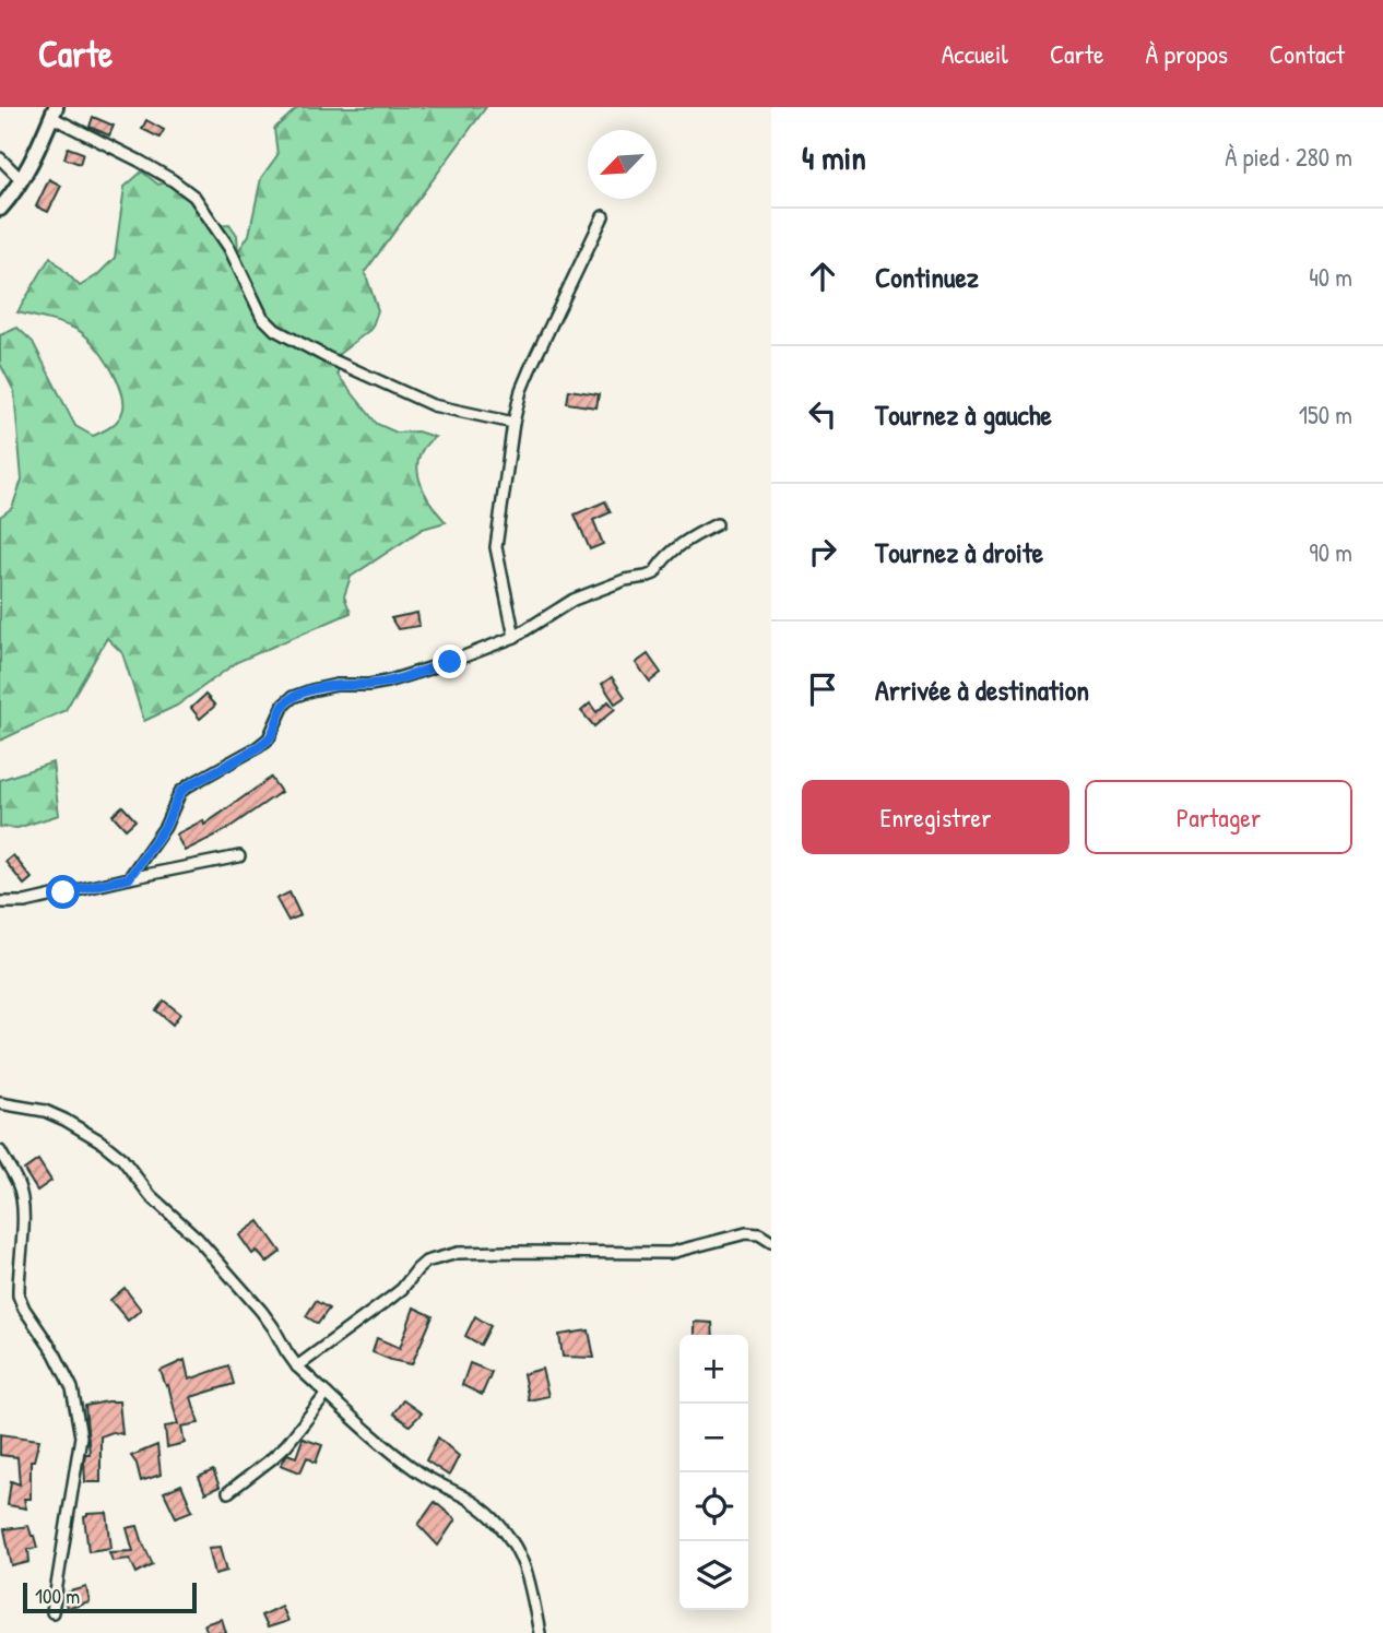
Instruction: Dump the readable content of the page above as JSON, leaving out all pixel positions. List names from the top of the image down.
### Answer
{
  "scale_bar": "100 m",
  "north": "bottom left",
  "page": {
    "header": "Carte",
    "nav": [
      "Accueil",
      "Carte",
      "À propos",
      "Contact"
    ],
    "heading": ["4 min", "À pied · 280 m"],
    "list": [
      ["Continuez", "40 m"],
      ["Tournez à gauche", "150 m"],
      ["Tournez à droite", "90 m"],
      "Arrivée à destination"
    ],
    "buttons": ["Enregistrer", "Partager"],
    "map_buttons": ["+", "−"],
    "scale": "100 m"
  }
}
